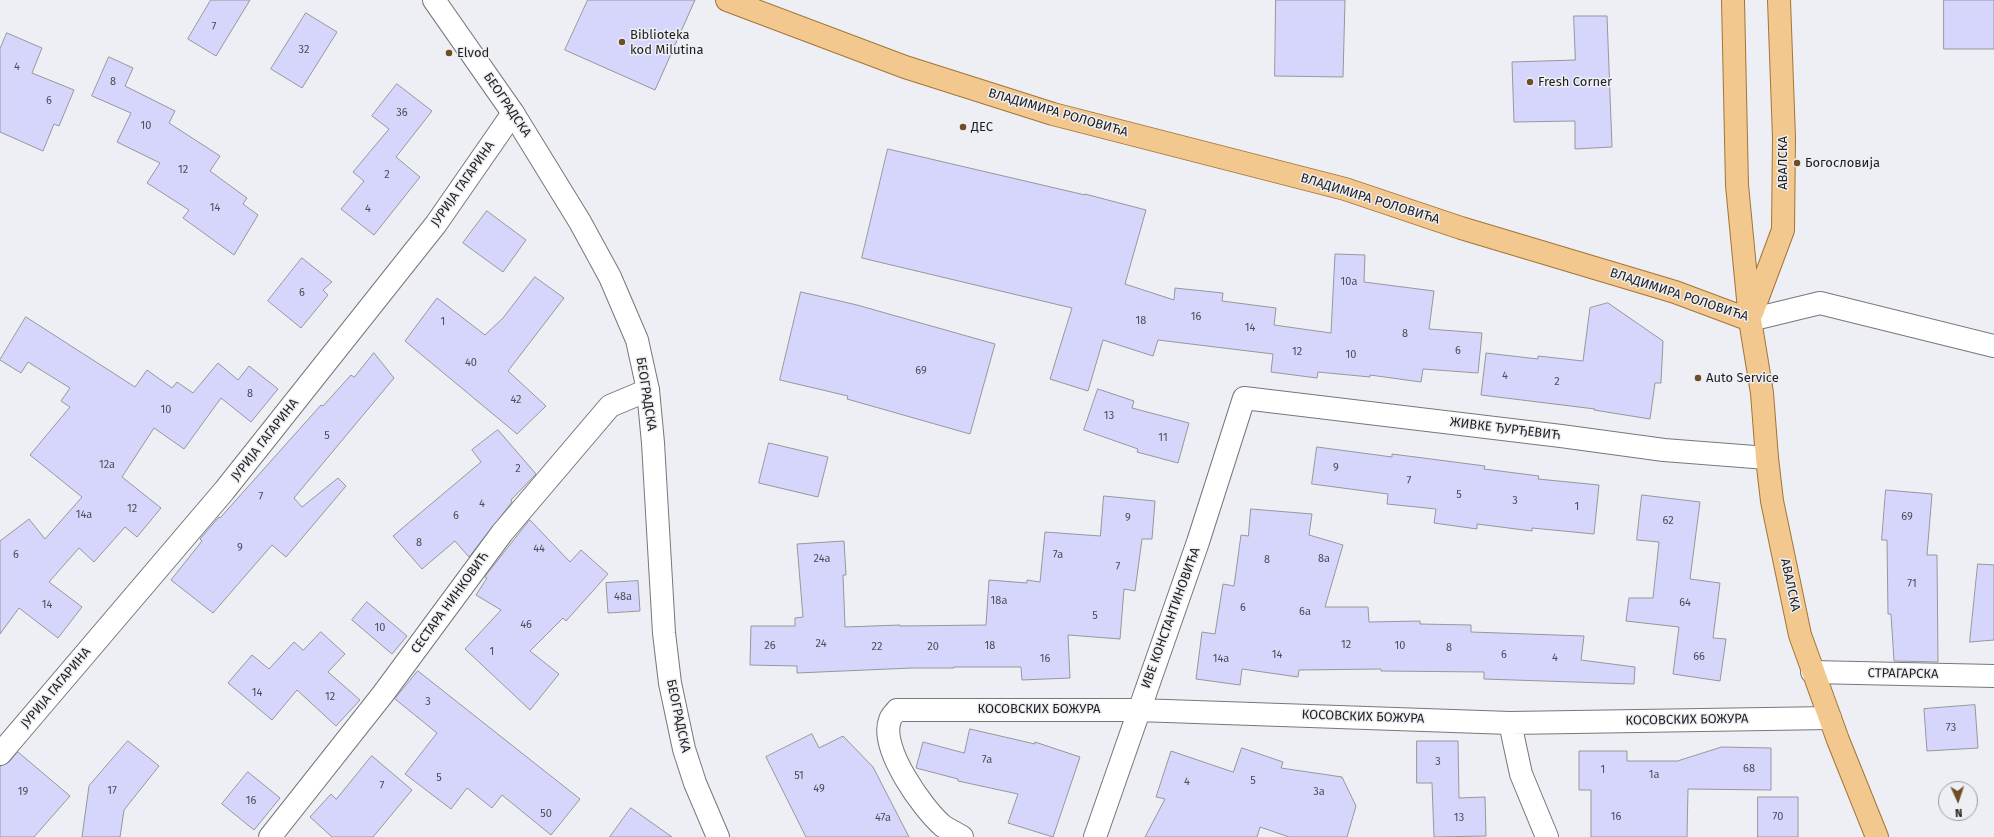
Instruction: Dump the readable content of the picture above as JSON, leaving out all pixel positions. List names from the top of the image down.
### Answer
{
  "streets": {
    "main road": ["ВЛАДИМИРА РОЛОВИЋА", "АВАЛСКА"],
    "street": [
      "БЕОГРАДСКА",
      "ЈУРИЈА ГАГАРИНА",
      "ЖИВКЕ ЂУРЂЕВИЋ",
      "СЕСТАРА НИНКОВИЋ",
      "ИВЕ КОНСТАНТИНОВИЋА",
      "СТРАГАРСКА",
      "КОСОВСКИХ БОЖУРА"
    ]
  },
  "crossings": [
    ["БЕОГРАДСКА", "ЈУРИЈА ГАГАРИНА"],
    ["БЕОГРАДСКА", "СЕСТАРА НИНКОВИЋ"],
    ["ВЛАДИМИРА РОЛОВИЋА", "АВАЛСКА"],
    ["АВАЛСКА", "ЖИВКЕ ЂУРЂЕВИЋ"],
    ["АВАЛСКА", "СТРАГАРСКА"],
    ["АВАЛСКА", "КОСОВСКИХ БОЖУРА"],
    ["ЖИВКЕ ЂУРЂЕВИЋ", "ИВЕ КОНСТАНТИНОВИЋА"],
    ["ИВЕ КОНСТАНТИНОВИЋА", "КОСОВСКИХ БОЖУРА"]
  ],
  "places": [
    "Biblioteka kod Milutina",
    "Elvod",
    "Fresh Corner",
    "ДЕС",
    "Богословија",
    "Auto Service"
  ],
  "house_numbers": [
    "7",
    "32",
    "4",
    "8",
    "6",
    "36",
    "10",
    "12",
    "2",
    "14",
    "4",
    "10a",
    "6",
    "16",
    "18",
    "1",
    "14",
    "8",
    "6",
    "12",
    "10",
    "40",
    "69",
    "4",
    "2",
    "8",
    "42",
    "10",
    "13",
    "5",
    "11",
    "12a",
    "9",
    "2",
    "7",
    "5",
    "7",
    "3",
    "4",
    "1",
    "12",
    "14a",
    "6",
    "69",
    "9",
    "62",
    "8",
    "9",
    "44",
    "6",
    "7a",
    "24a",
    "8a",
    "8",
    "7",
    "71",
    "48a",
    "18a",
    "64",
    "14",
    "6",
    "6a",
    "5",
    "46",
    "10",
    "24",
    "12",
    "26",
    "18",
    "10",
    "22",
    "20",
    "8",
    "1",
    "14",
    "6",
    "66",
    "4",
    "16",
    "14a",
    "14",
    "12",
    "3",
    "73",
    "7a",
    "3",
    "68",
    "1",
    "1a",
    "51",
    "5",
    "5",
    "4",
    "7",
    "49",
    "17",
    "19",
    "3a",
    "16",
    "50",
    "16",
    "70",
    "47a",
    "13"
  ],
  "north": "bottom"
}
